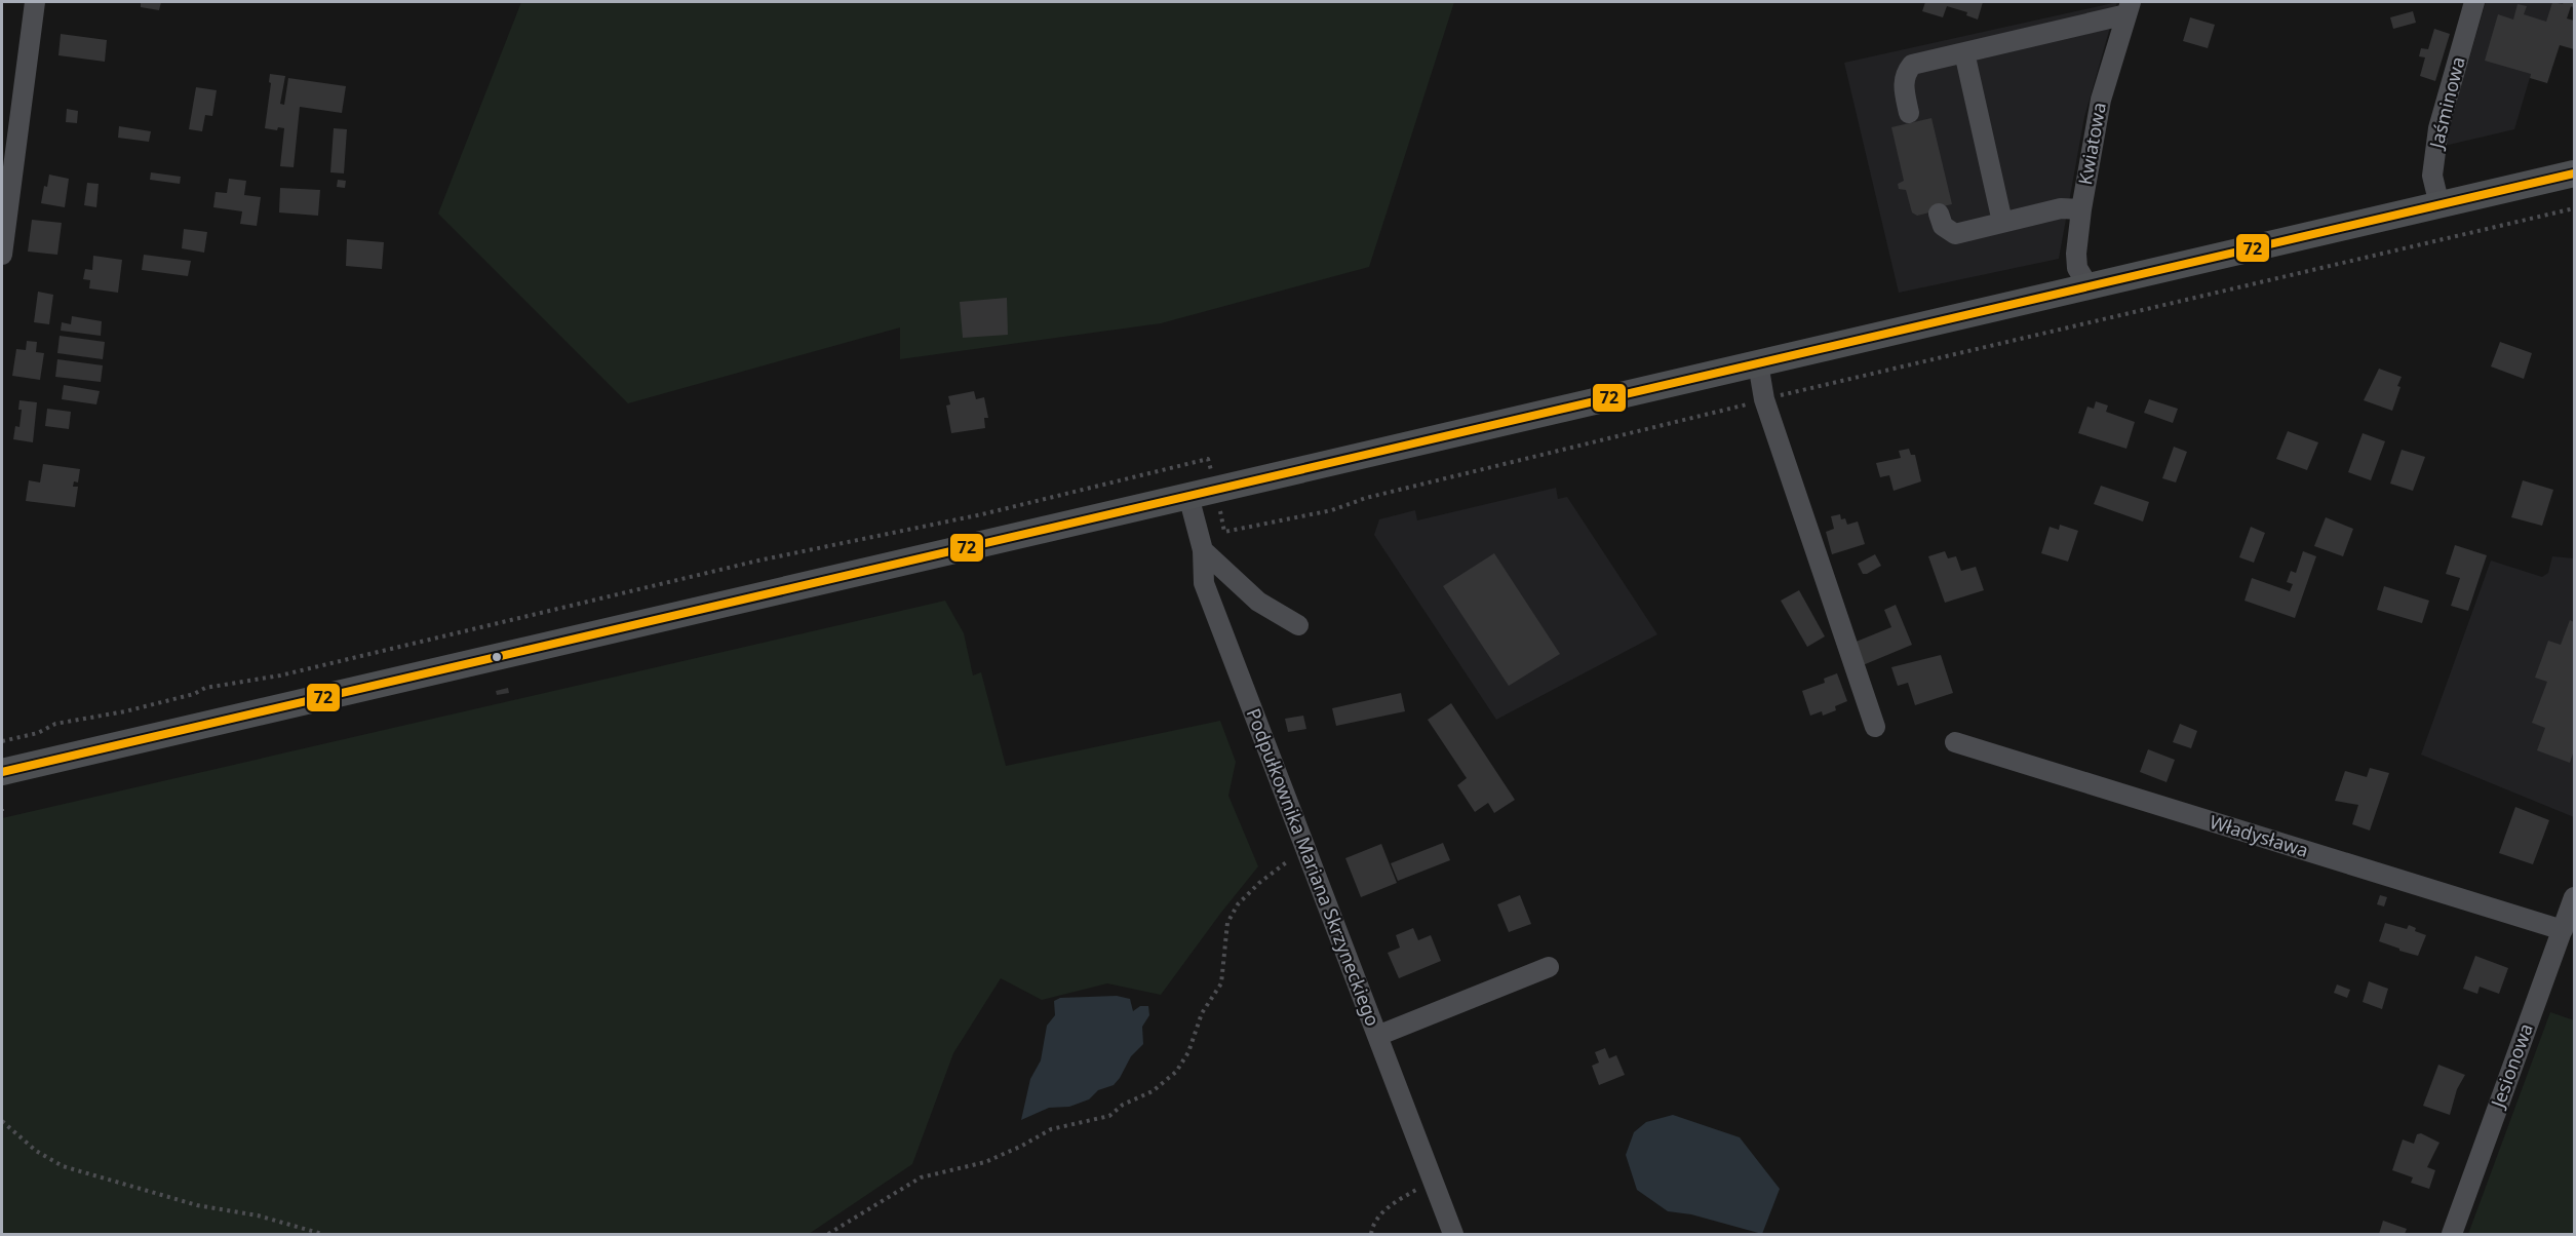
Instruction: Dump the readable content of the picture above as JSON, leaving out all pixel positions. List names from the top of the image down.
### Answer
{
  "streets": {
    "street": [
      "Jaśminowa",
      "Kwiatowa",
      "Władysława",
      "Podpułkownika Mariana Skrzyneckiego",
      "Jesionowa"
    ]
  },
  "crossings": [
    ["Władysława", "Jesionowa"]
  ],
  "lines": ["transit line 72"]
}
